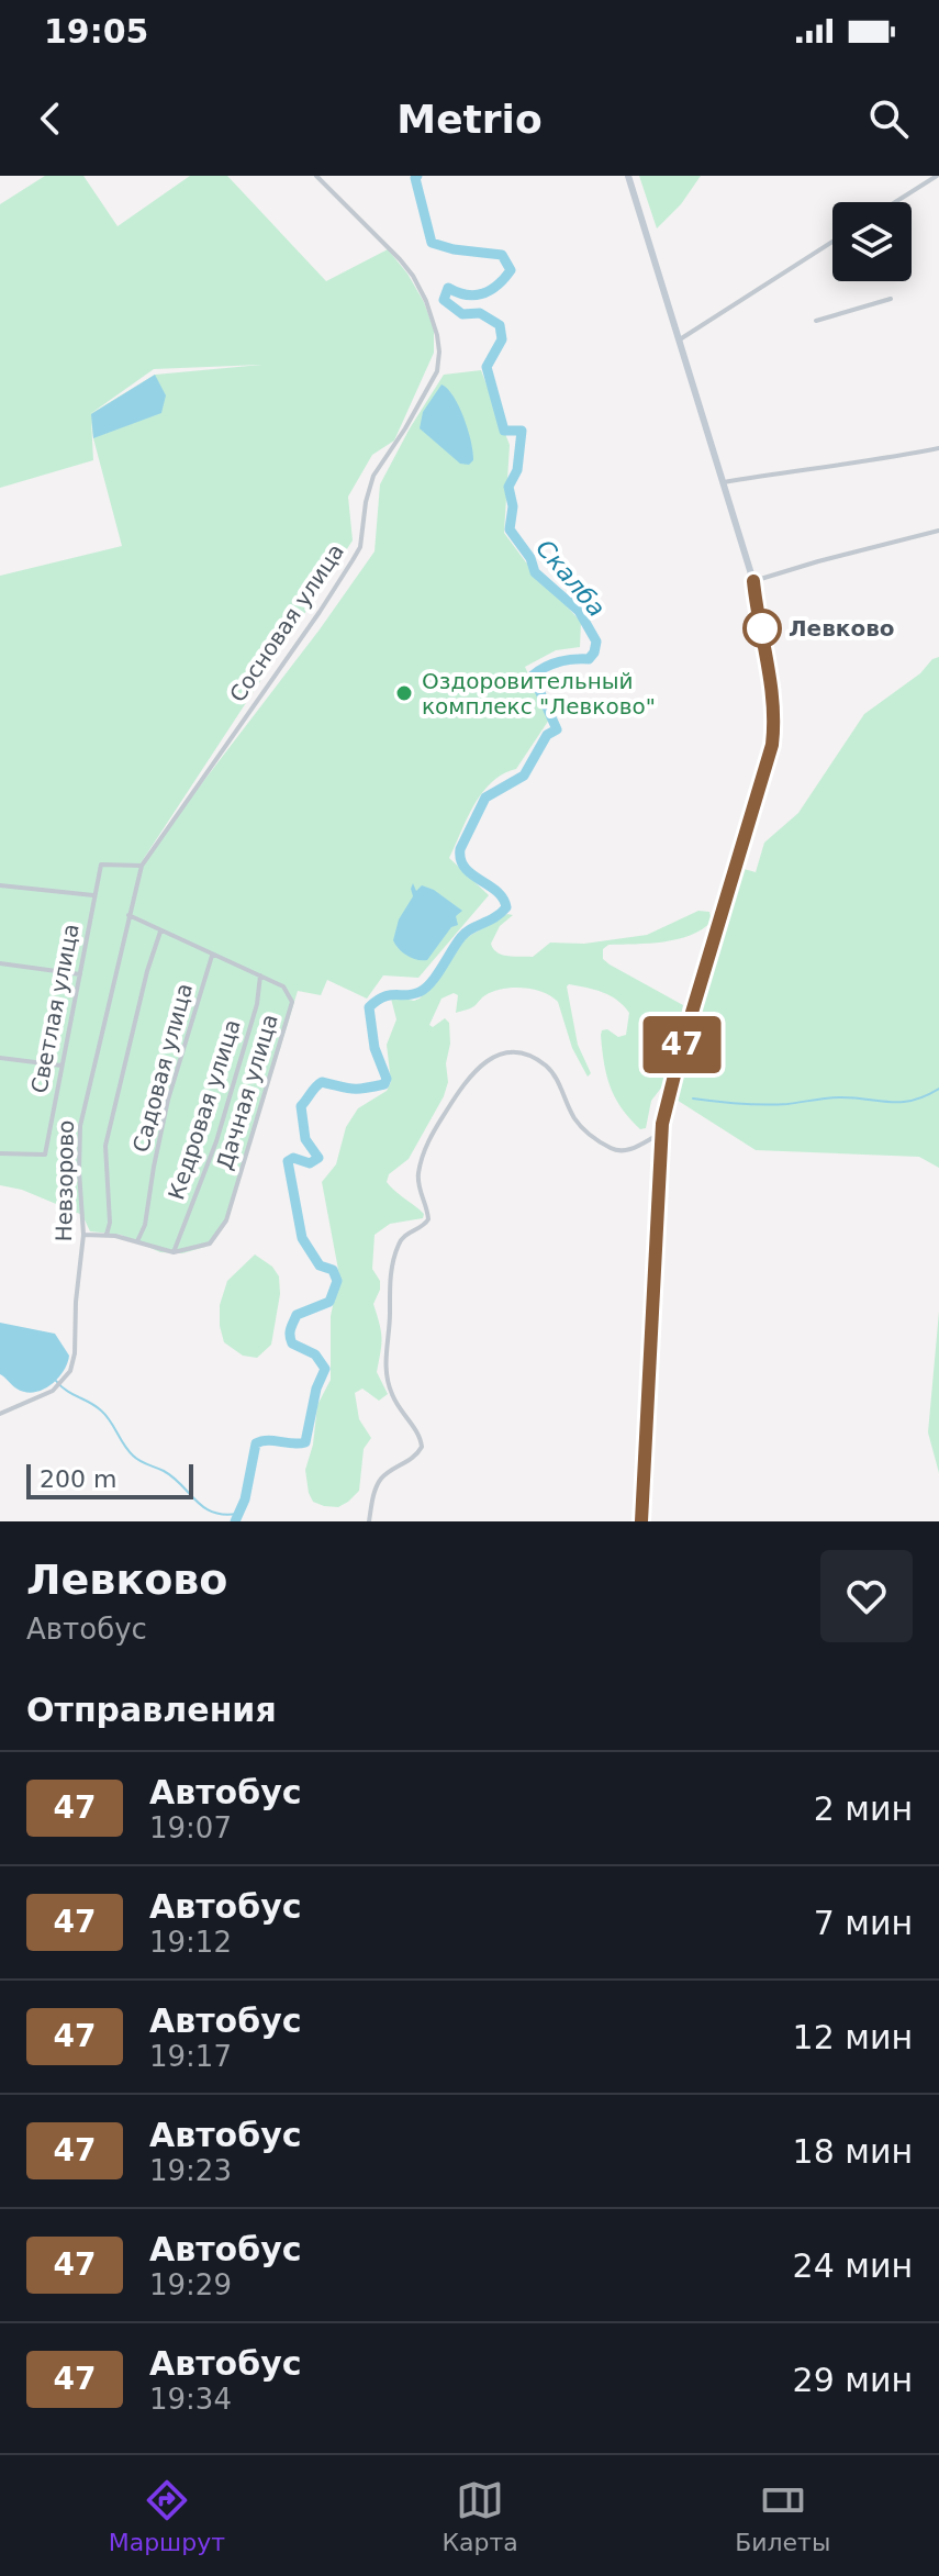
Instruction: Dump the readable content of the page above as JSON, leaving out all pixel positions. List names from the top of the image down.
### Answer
{
  "streets": {
    "street": [
      "Сосновая улица",
      "Светлая улица",
      "Садовая улица",
      "Дачная улица",
      "Кедровая улица",
      "Невзорово"
    ]
  },
  "crossings": [
    ["Сосновая улица", "Светлая улица"],
    ["Сосновая улица", "Невзорово"],
    ["Светлая улица", "Невзорово"],
    ["Садовая улица", "Дачная улица"],
    ["Дачная улица", "Кедровая улица"],
    ["Дачная улица", "Невзорово"]
  ],
  "water": ["Скалба"],
  "places": ["Левково", "Оздоровительный комплекс \"Левково\""],
  "lines": ["bus line 47"],
  "scale_bar": "200 m",
  "page": {
    "status": "19:05",
    "header": "Metrio",
    "on_map": "47",
    "scale": "200 m",
    "heading": [
      ["Левково", "Автобус"],
      "Отправления"
    ],
    "list": [
      {
        "mark": "47",
        "name": "Автобус",
        "note": "19:07",
        "value": "2 мин"
      },
      {
        "mark": "47",
        "name": "Автобус",
        "note": "19:12",
        "value": "7 мин"
      },
      {
        "mark": "47",
        "name": "Автобус",
        "note": "19:17",
        "value": "12 мин"
      },
      {
        "mark": "47",
        "name": "Автобус",
        "note": "19:23",
        "value": "18 мин"
      },
      {
        "mark": "47",
        "name": "Автобус",
        "note": "19:29",
        "value": "24 мин"
      },
      {
        "mark": "47",
        "name": "Автобус",
        "note": "19:34",
        "value": "29 мин"
      }
    ],
    "tabs": ["Маршрут", "Карта", "Билеты"]
  }
}
